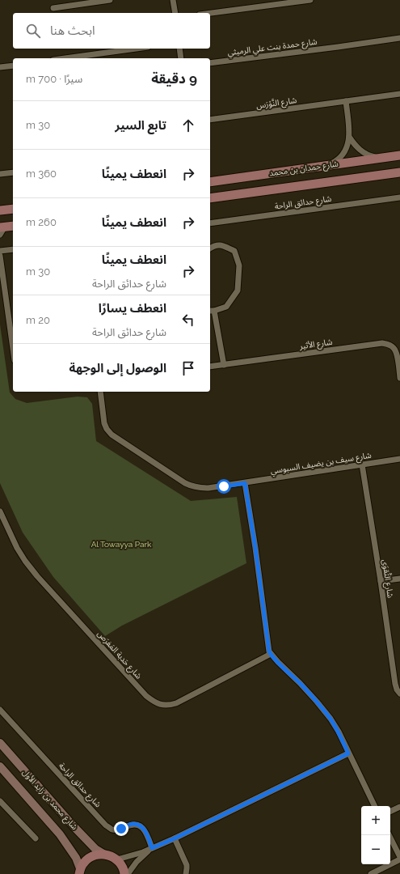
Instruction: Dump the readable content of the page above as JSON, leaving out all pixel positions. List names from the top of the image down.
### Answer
{
  "streets": {
    "main road": ["شارع حمدان بن محمد", "شارع محمد بن زايد الأول"],
    "street": [
      "شارع حمدة بنت علي الرميثي",
      "شارع النَّوْرَس",
      "شارع حدائق الراحة",
      "شارع الأثير",
      "شارع سيف بن يضيف السبوسي",
      "شارع التَّقوَى",
      "شارع حَدبة المَفرَص"
    ]
  },
  "crossings": [
    ["شارع سيف بن يضيف السبوسي", "شارع التَّقوَى"]
  ],
  "parks": ["Al Towayya Park"],
  "page": {
    "search": "ابحث هنا",
    "heading": ["9 دقيقة", "سيرًا · 700 m"],
    "list": [
      ["تابع السير", "30 m"],
      ["انعطف يمينًا", "360 m"],
      ["انعطف يمينًا", "260 m"],
      ["انعطف يمينًا", "شارع حدائق الراحة", "30 m"],
      ["انعطف يسارًا", "شارع حدائق الراحة", "20 m"],
      "الوصول إلى الوجهة"
    ],
    "map_buttons": ["+", "−"]
  }
}
